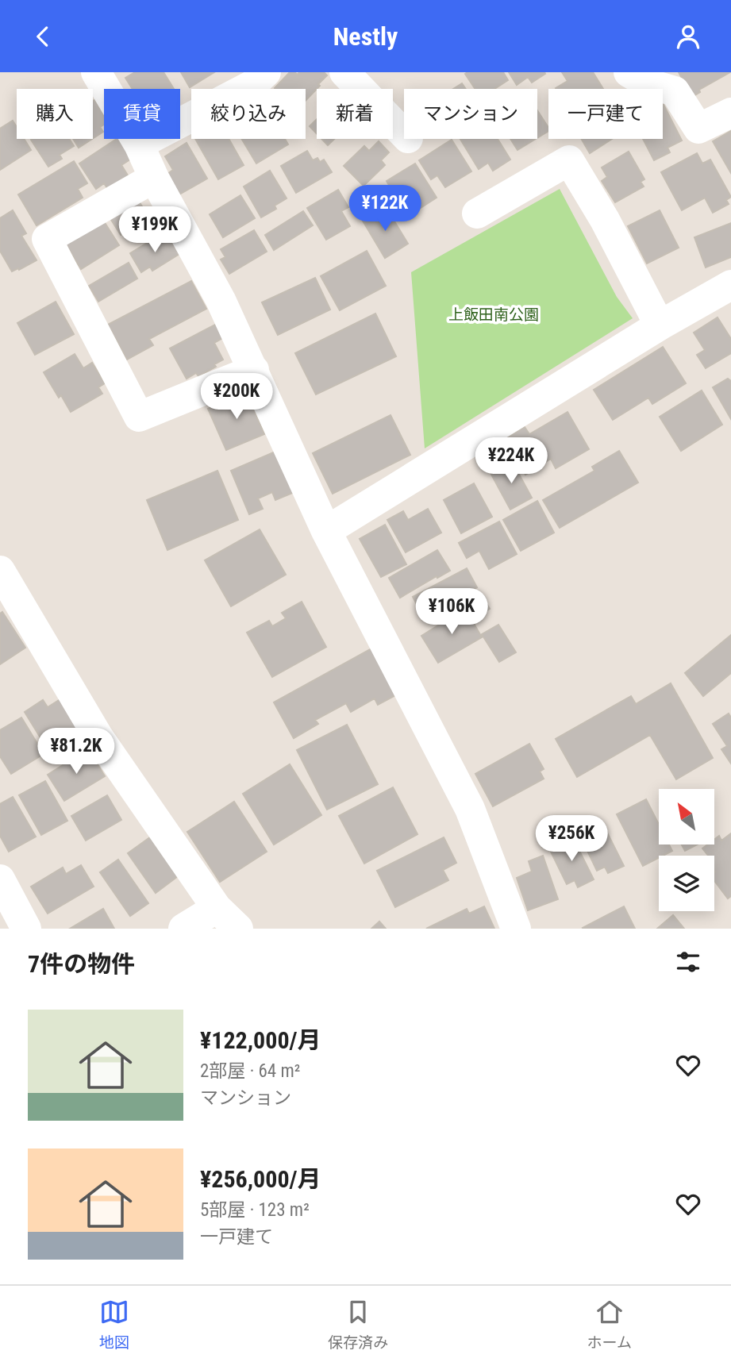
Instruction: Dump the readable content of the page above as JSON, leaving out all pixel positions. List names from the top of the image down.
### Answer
{
  "parks": ["上飯田南公園"],
  "north": "top left",
  "page": {
    "header": "Nestly",
    "chip": [
      "購入",
      "賃貸",
      "絞り込み",
      "新着",
      "マンション",
      "一戸建て"
    ],
    "price": [
      "¥122K",
      "¥199K",
      "¥200K",
      "¥224K",
      "¥106K",
      "¥81.2K",
      "¥256K"
    ],
    "heading": "7件の物件",
    "list": [
      {
        "name": "¥122,000/月",
        "note": "2部屋 · 64 m² · マンション"
      },
      {
        "name": "¥256,000/月",
        "note": "5部屋 · 123 m² · 一戸建て"
      }
    ],
    "tabs": ["地図", "保存済み", "ホーム"]
  }
}
